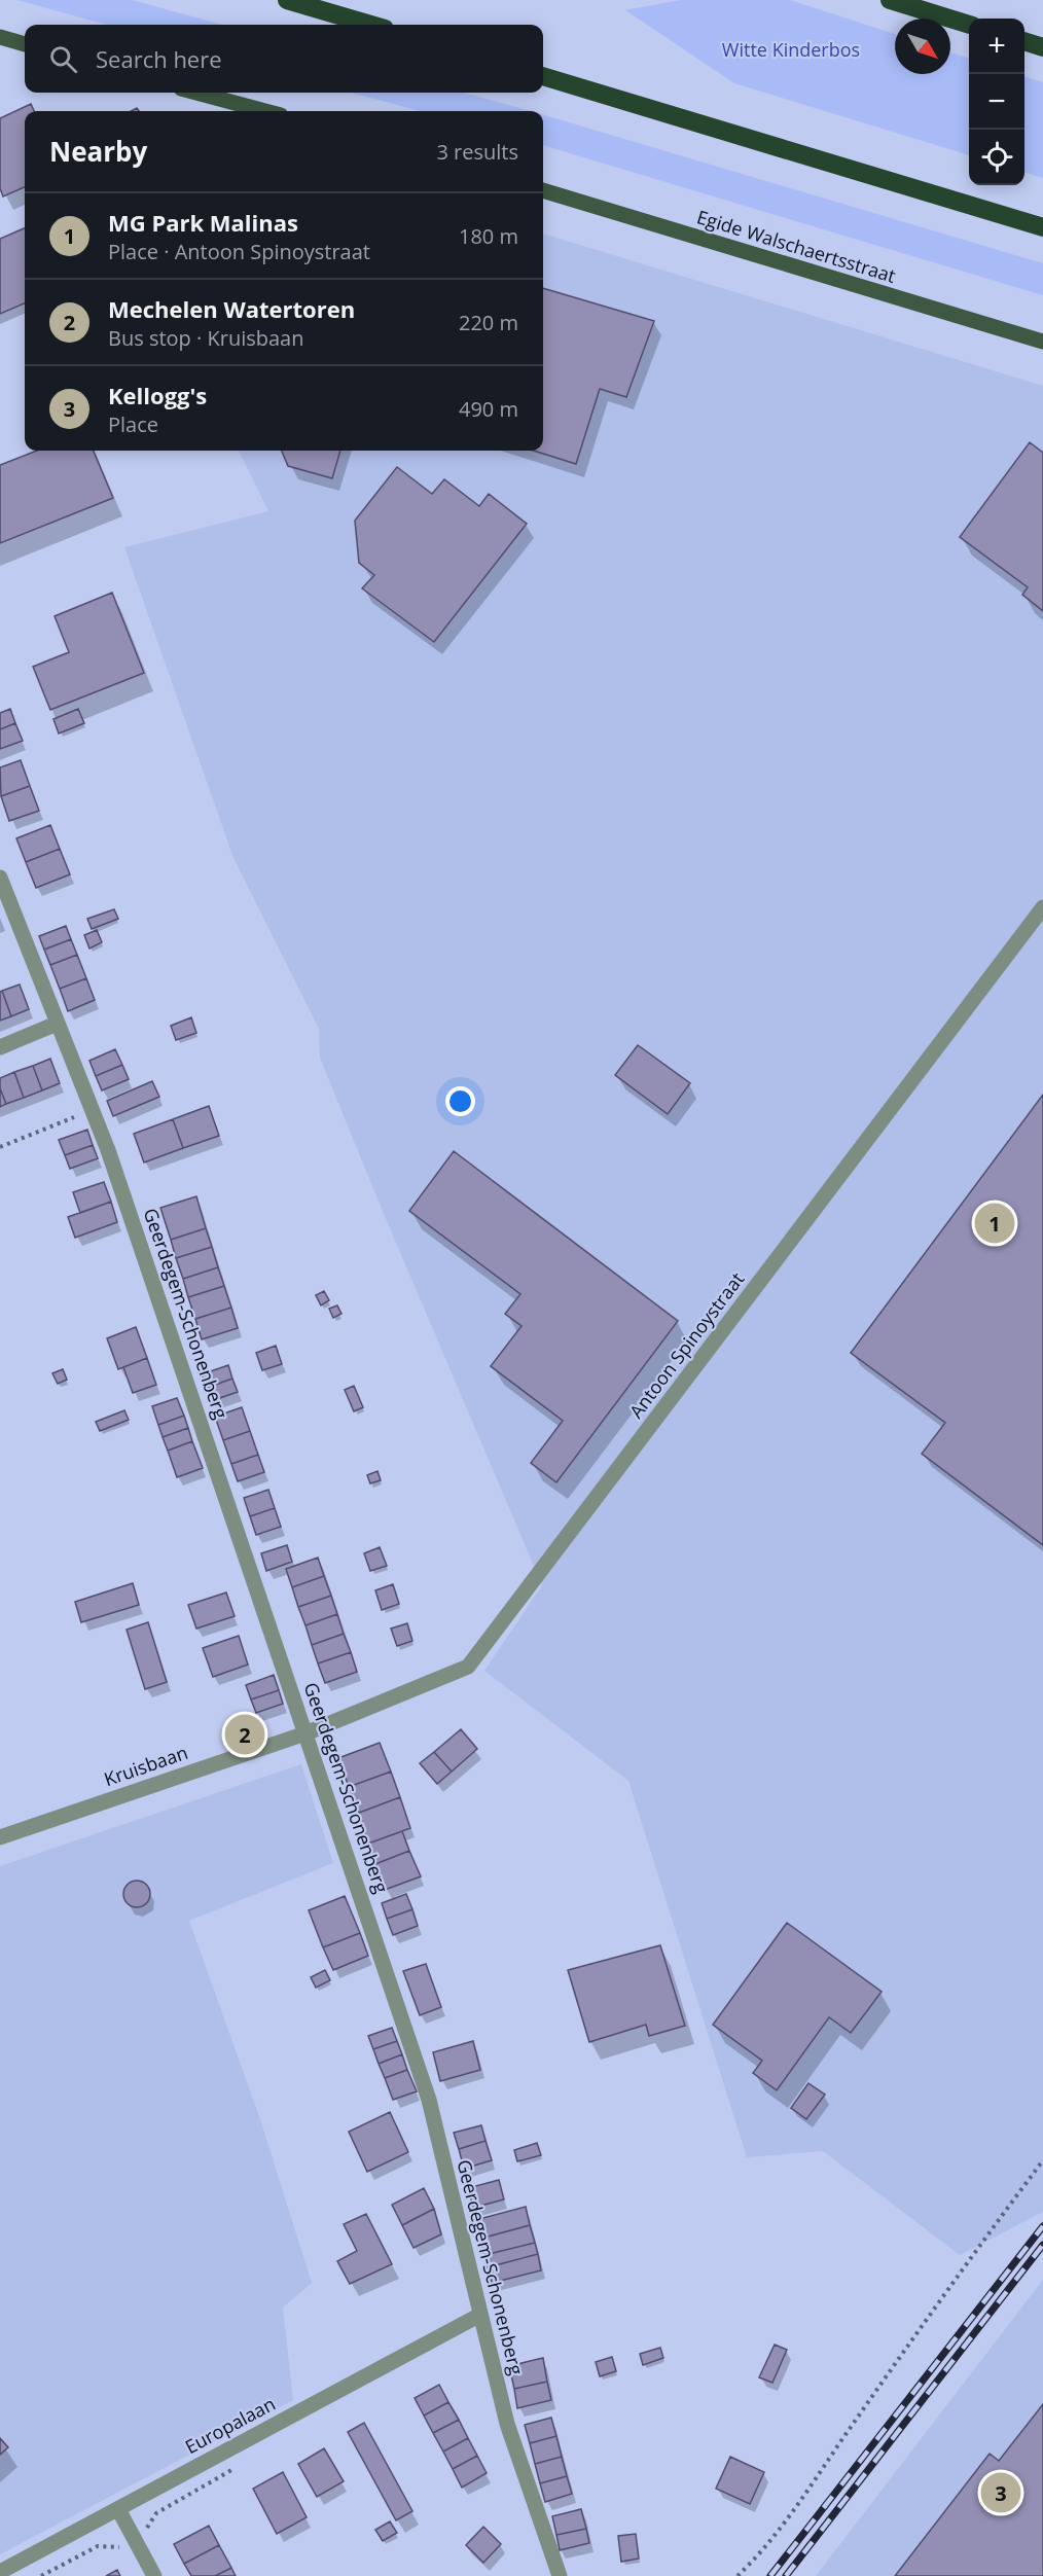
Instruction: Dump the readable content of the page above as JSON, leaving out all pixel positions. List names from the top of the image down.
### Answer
{
  "streets": {
    "main road": ["Egide Walschaertsstraat"],
    "street": [
      "Geerdegem-Schonenberg",
      "Antoon Spinoystraat",
      "Kruisbaan",
      "Europalaan"
    ]
  },
  "crossings": [
    ["Geerdegem-Schonenberg", "Antoon Spinoystraat"],
    ["Geerdegem-Schonenberg", "Kruisbaan"],
    ["Geerdegem-Schonenberg", "Europalaan"],
    ["Antoon Spinoystraat", "Kruisbaan"]
  ],
  "parks": ["Witte Kinderbos"],
  "north": "bottom right",
  "page": {
    "map_buttons": ["+", "−"],
    "search": "Search here",
    "heading": ["Nearby", "3 results"],
    "list": [
      {
        "mark": "1",
        "name": "MG Park Malinas",
        "note": "Place · Antoon Spinoystraat",
        "value": "180 m"
      },
      {
        "mark": "2",
        "name": "Mechelen Watertoren",
        "note": "Bus stop · Kruisbaan",
        "value": "220 m"
      },
      {
        "mark": "3",
        "name": "Kellogg's",
        "note": "Place",
        "value": "490 m"
      }
    ],
    "pins": ["1", "2", "3"]
  }
}
